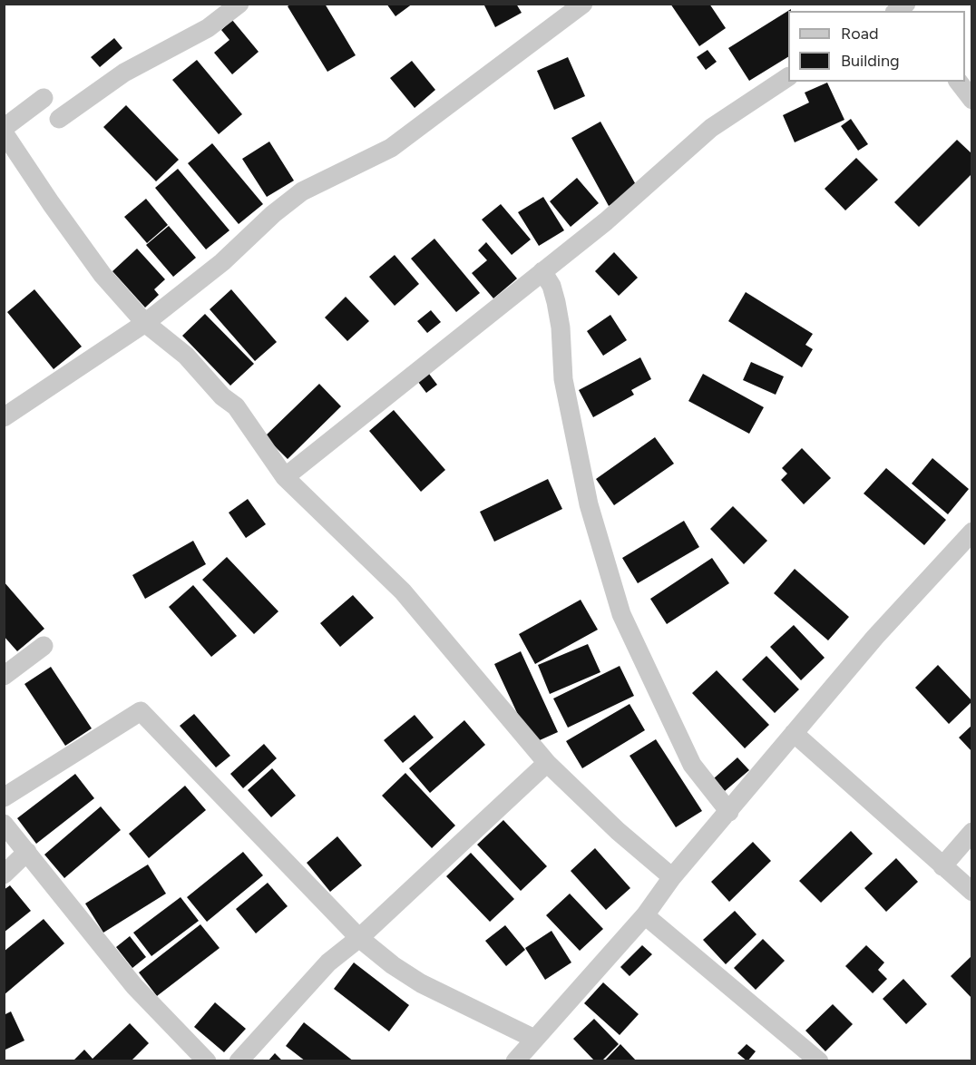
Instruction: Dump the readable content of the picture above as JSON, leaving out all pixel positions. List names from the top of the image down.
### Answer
{
  "legend": ["Road", "Building"]
}
